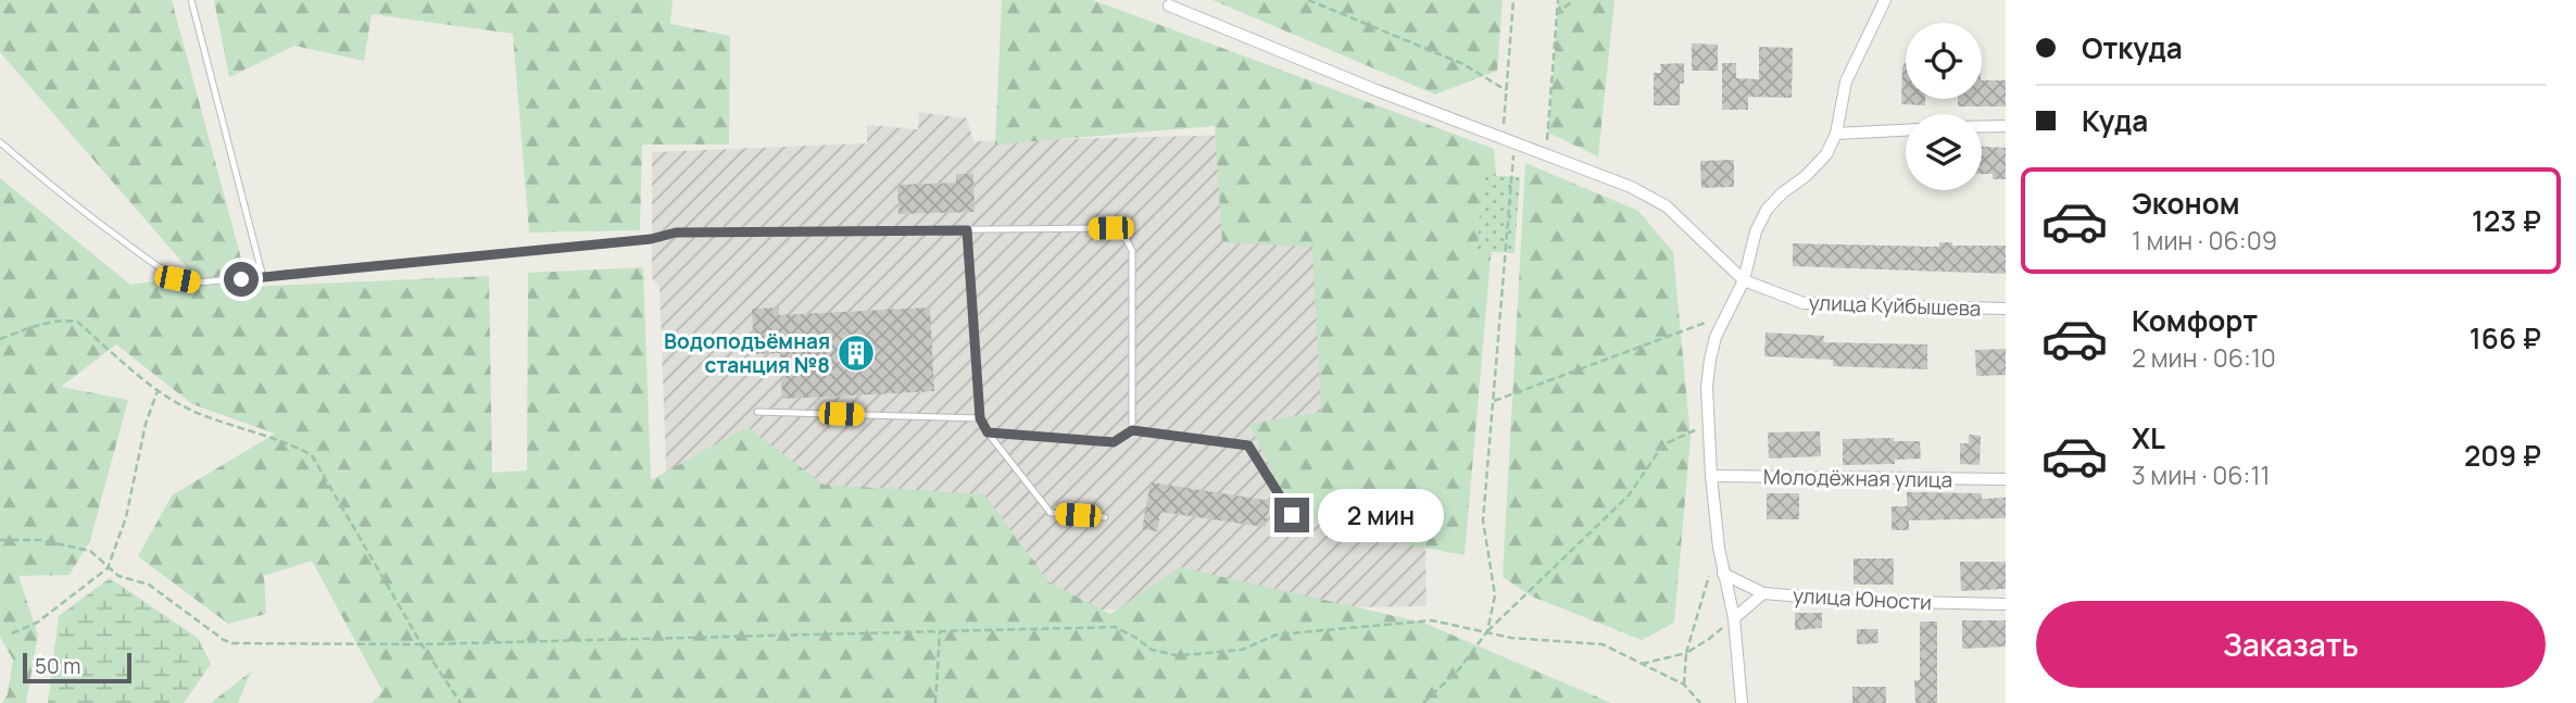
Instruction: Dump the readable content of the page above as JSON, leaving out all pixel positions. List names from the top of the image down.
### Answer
{
  "streets": {
    "street": ["улица Куйбышева", "Молодёжная улица", "улица Юности"]
  },
  "places": {
    "building": ["Водоподъёмная станция №8"]
  },
  "scale_bar": "50 m",
  "page": {
    "banner": ["Откуда", "Куда"],
    "list": [
      {
        "name": "Эконом",
        "note": "1 мин · 06:09",
        "value": "123 ₽"
      },
      {
        "name": "Комфорт",
        "note": "2 мин · 06:10",
        "value": "166 ₽"
      },
      {
        "name": "XL",
        "note": "3 мин · 06:11",
        "value": "209 ₽"
      }
    ],
    "bubble": "2 мин",
    "buttons": "Заказать",
    "scale": "50 m"
  }
}
